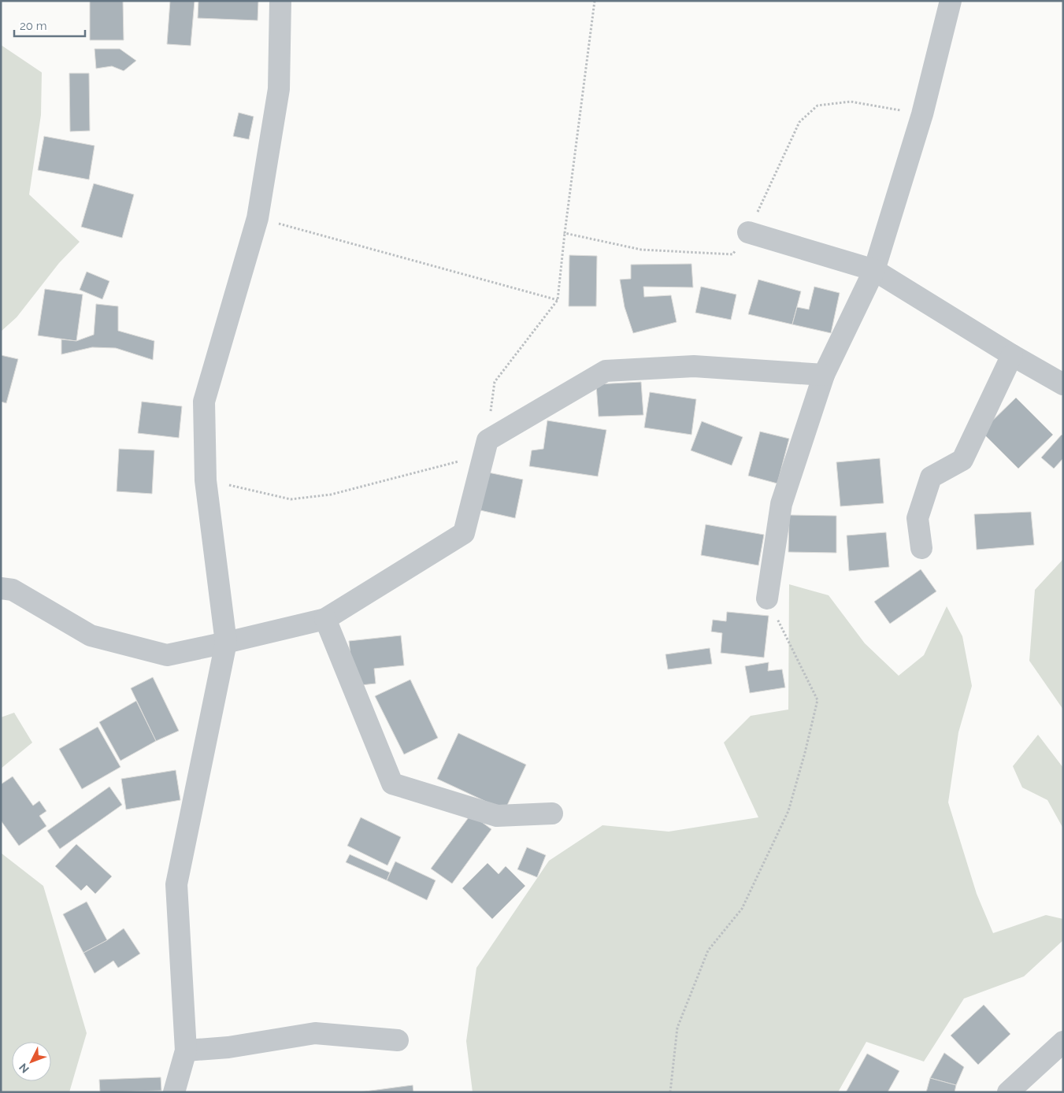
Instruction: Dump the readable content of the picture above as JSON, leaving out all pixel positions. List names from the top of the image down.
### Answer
{
  "scale_bar": "20 m",
  "north": "bottom left"
}
